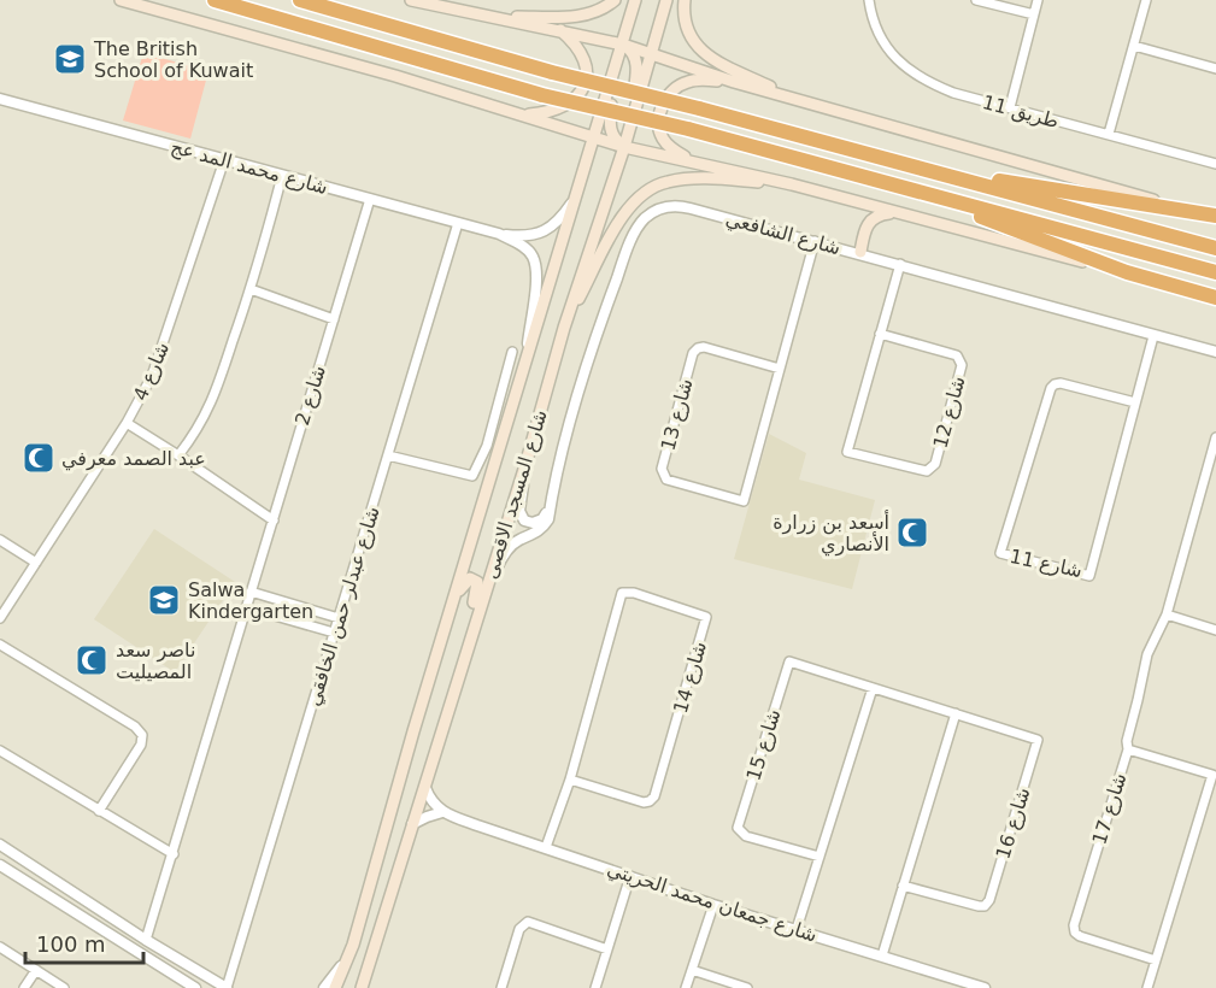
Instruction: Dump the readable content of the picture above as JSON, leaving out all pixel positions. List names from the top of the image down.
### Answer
{
  "streets": {
    "main road": ["شارع المسجد الاقصى"],
    "street": [
      "طريق 11",
      "شارع محمد المد عج",
      "شارع الشافعي",
      "شارع 4",
      "شارع 2",
      "شارع 12",
      "شارع 13",
      "شارع 11",
      "شارع عبدلر حمن الخافقي",
      "شارع 14",
      "شارع 15",
      "شارع 17",
      "شارع 16",
      "شارع جمعان محمد الحريتي"
    ]
  },
  "crossings": [
    ["شارع محمد المد عج", "شارع 4"],
    ["شارع محمد المد عج", "شارع 2"],
    ["شارع محمد المد عج", "شارع المسجد الاقصى"],
    ["شارع محمد المد عج", "شارع عبدلر حمن الخافقي"],
    ["شارع الشافعي", "شارع 12"],
    ["شارع الشافعي", "شارع 13"],
    ["شارع الشافعي", "شارع المسجد الاقصى"],
    ["شارع الشافعي", "شارع 11"],
    ["شارع 14", "شارع جمعان محمد الحريتي"],
    ["شارع 15", "شارع 16"]
  ],
  "places": {
    "school or university": ["The British School of Kuwait", "Salwa Kindergarten"],
    "mosque": ["عبد الصمد معرفي", "أسعد بن زرارة الأنصاري", "ناصر سعد المصيليت"]
  },
  "scale_bar": "100 m"
}
